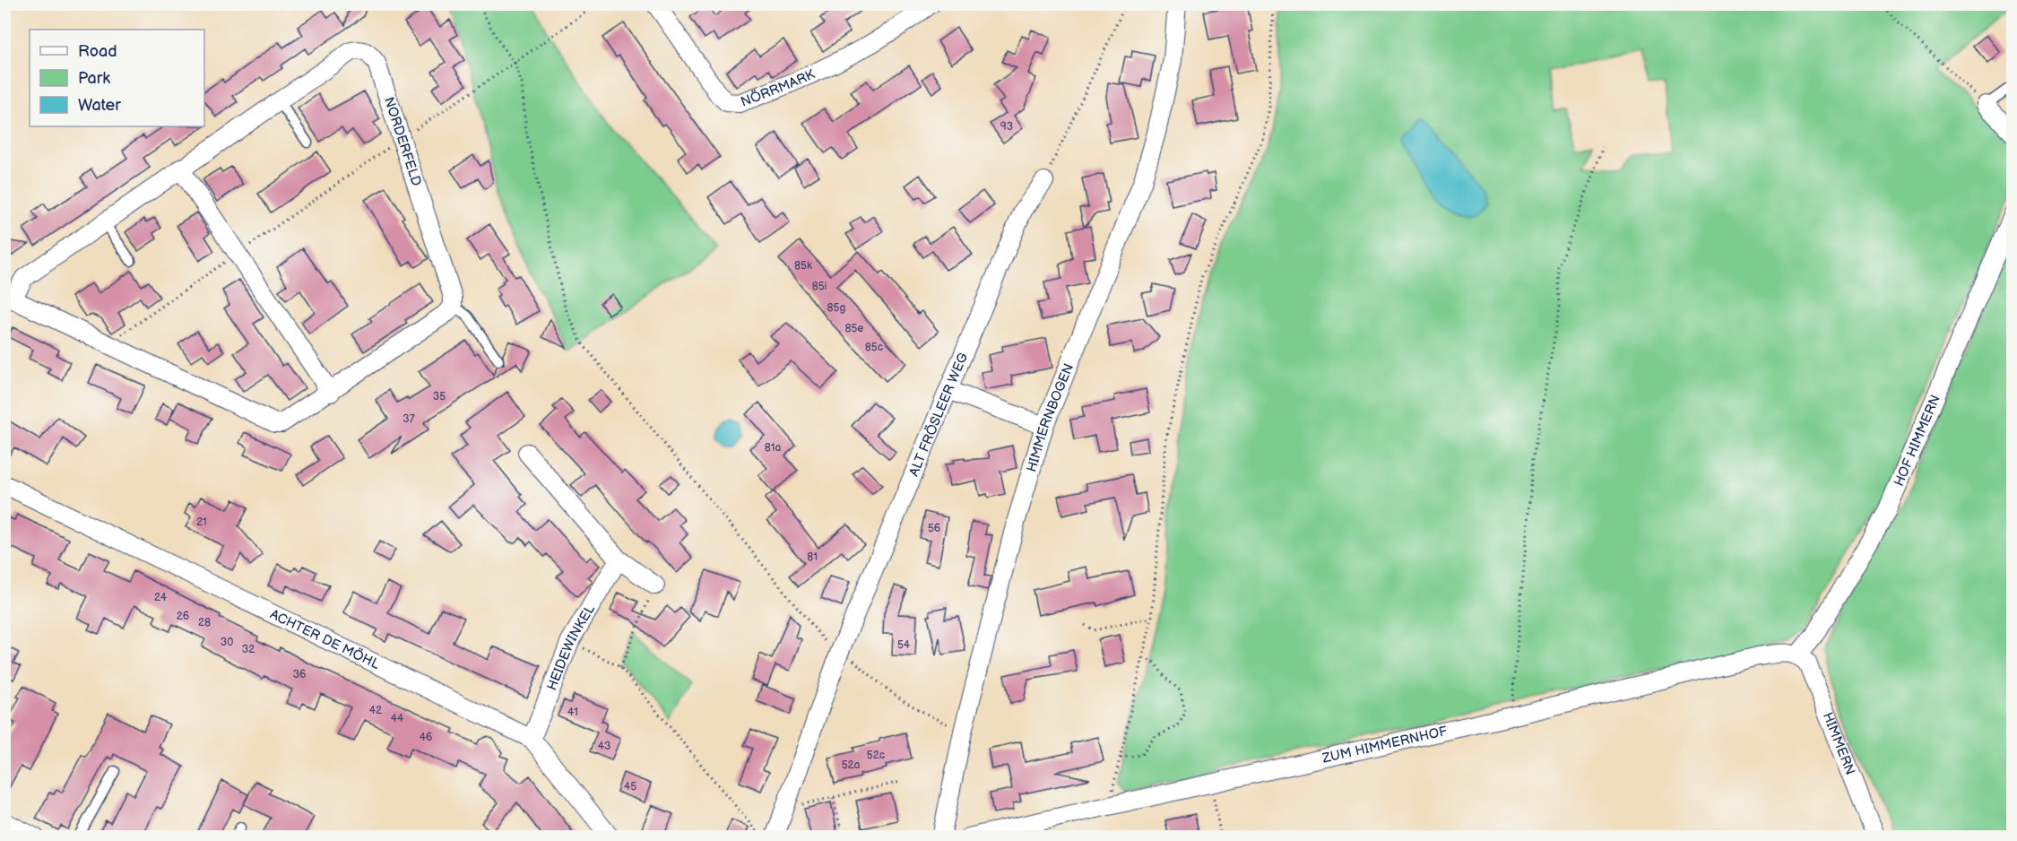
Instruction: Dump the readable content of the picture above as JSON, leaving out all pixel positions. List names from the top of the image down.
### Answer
{
  "streets": {
    "street": [
      "NÖRRMARK",
      "NORDERFELD",
      "ALT FRÖSLEER WEG",
      "HIMMERNBOGEN",
      "HOF HIMMERN",
      "ACHTER DE MÖHL",
      "HEIDEWINKEL",
      "ZUM HIMMERNHOF",
      "HIMMERN"
    ]
  },
  "crossings": [
    ["HOF HIMMERN", "ZUM HIMMERNHOF"],
    ["HOF HIMMERN", "HIMMERN"],
    ["ACHTER DE MÖHL", "HEIDEWINKEL"],
    ["ZUM HIMMERNHOF", "HIMMERN"]
  ],
  "house_numbers": [
    "93",
    "85k",
    "85i",
    "85g",
    "85e",
    "85c",
    "35",
    "37",
    "81a",
    "21",
    "56",
    "81",
    "24",
    "26",
    "28",
    "30",
    "54",
    "32",
    "36",
    "42",
    "41",
    "44",
    "46",
    "43",
    "52c",
    "52a",
    "45"
  ],
  "legend": ["Road", "Park", "Water"]
}
